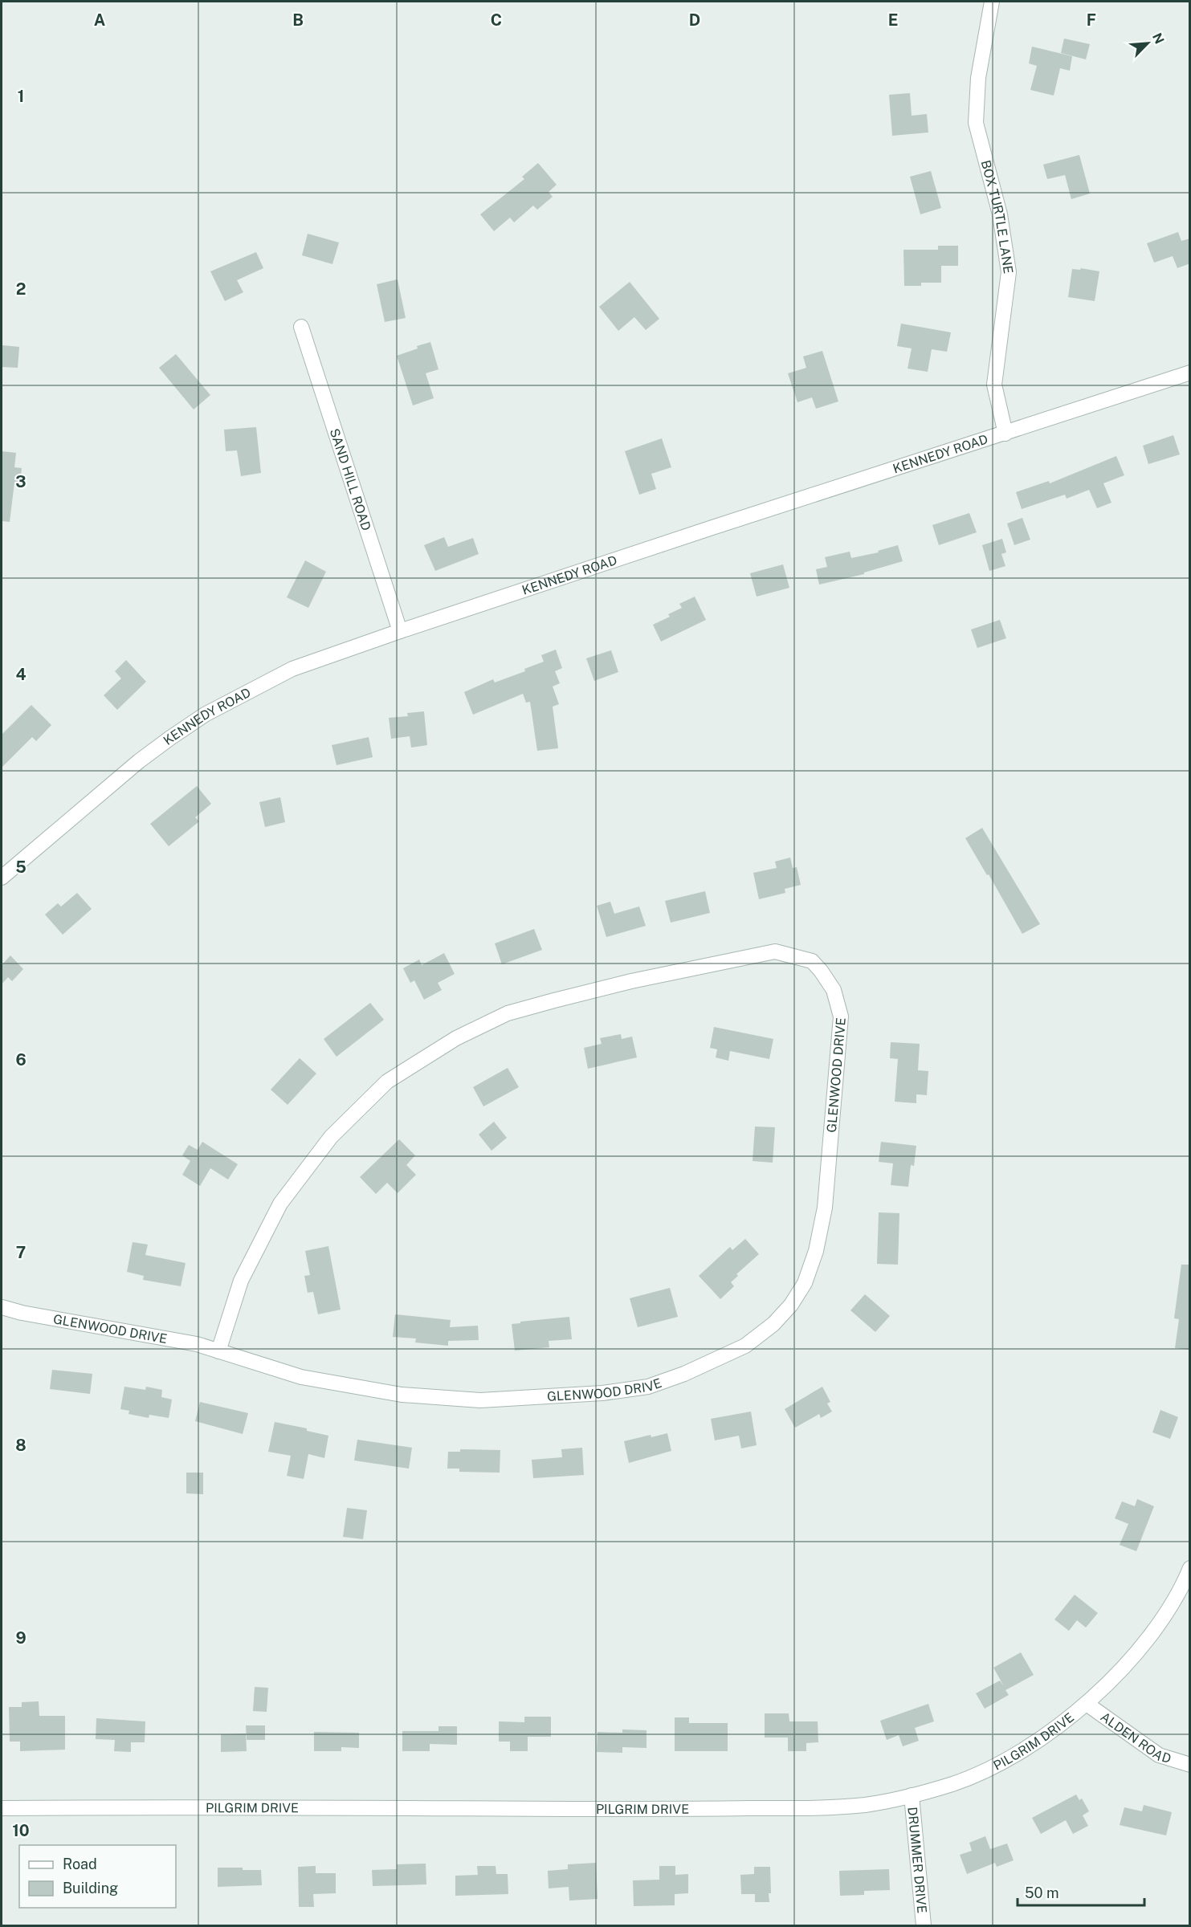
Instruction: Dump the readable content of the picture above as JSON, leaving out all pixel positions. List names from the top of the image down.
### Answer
{
  "streets": {
    "street": [
      "BOX TURTLE LANE",
      "KENNEDY ROAD",
      "SAND HILL ROAD",
      "GLENWOOD DRIVE",
      "ALDEN ROAD",
      "PILGRIM DRIVE",
      "DRUMMER DRIVE"
    ]
  },
  "crossings": [
    ["BOX TURTLE LANE", "KENNEDY ROAD"],
    ["KENNEDY ROAD", "SAND HILL ROAD"],
    ["ALDEN ROAD", "PILGRIM DRIVE"],
    ["PILGRIM DRIVE", "DRUMMER DRIVE"]
  ],
  "legend": ["Road", "Building"],
  "scale_bar": "50 m",
  "north": "top right",
  "grid": {
    "columns": [
      "A",
      "B",
      "C",
      "D",
      "E",
      "F"
    ],
    "rows": [
      "1",
      "2",
      "3",
      "4",
      "5",
      "6",
      "7",
      "8",
      "9",
      "10"
    ]
  }
}
